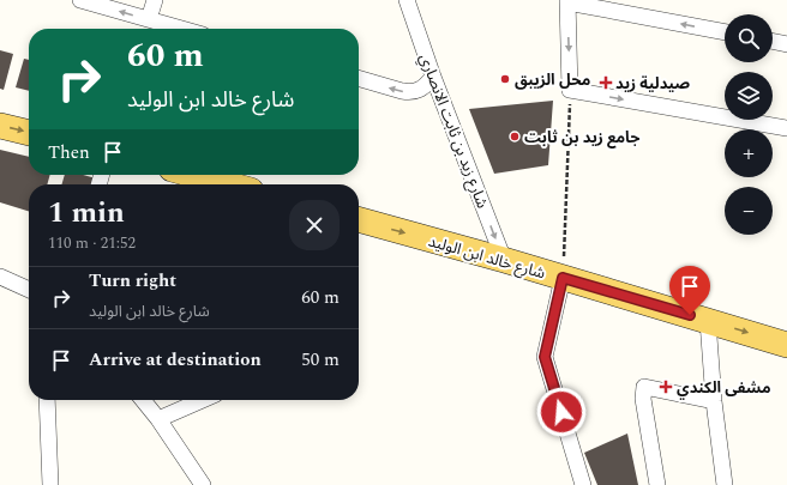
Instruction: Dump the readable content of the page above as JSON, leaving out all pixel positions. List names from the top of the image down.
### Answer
{
  "streets": {
    "main road": ["شارع خالد ابن الوليد"],
    "street": ["شارع زيد بن ثابت الانصاري"]
  },
  "crossings": [
    ["شارع زيد بن ثابت الانصاري", "شارع خالد ابن الوليد"]
  ],
  "one_way": ["شارع زيد بن ثابت الانصاري", "شارع خالد ابن الوليد"],
  "places": {
    "other": ["محل الزيبق", "جامع زيد بن ثابت"],
    "health": ["صيدلية زيد", "مشفى الكندي"]
  },
  "page": {
    "map_buttons": ["+", "−"],
    "turn": ["60 m", "شارع خالد ابن الوليد"],
    "then": "Then",
    "heading": ["1 min", "110 m · 21:52"],
    "list": [
      {
        "name": "Turn right",
        "note": "شارع خالد ابن الوليد",
        "value": "60 m"
      },
      {
        "name": "Arrive at destination",
        "value": "50 m"
      }
    ]
  }
}
